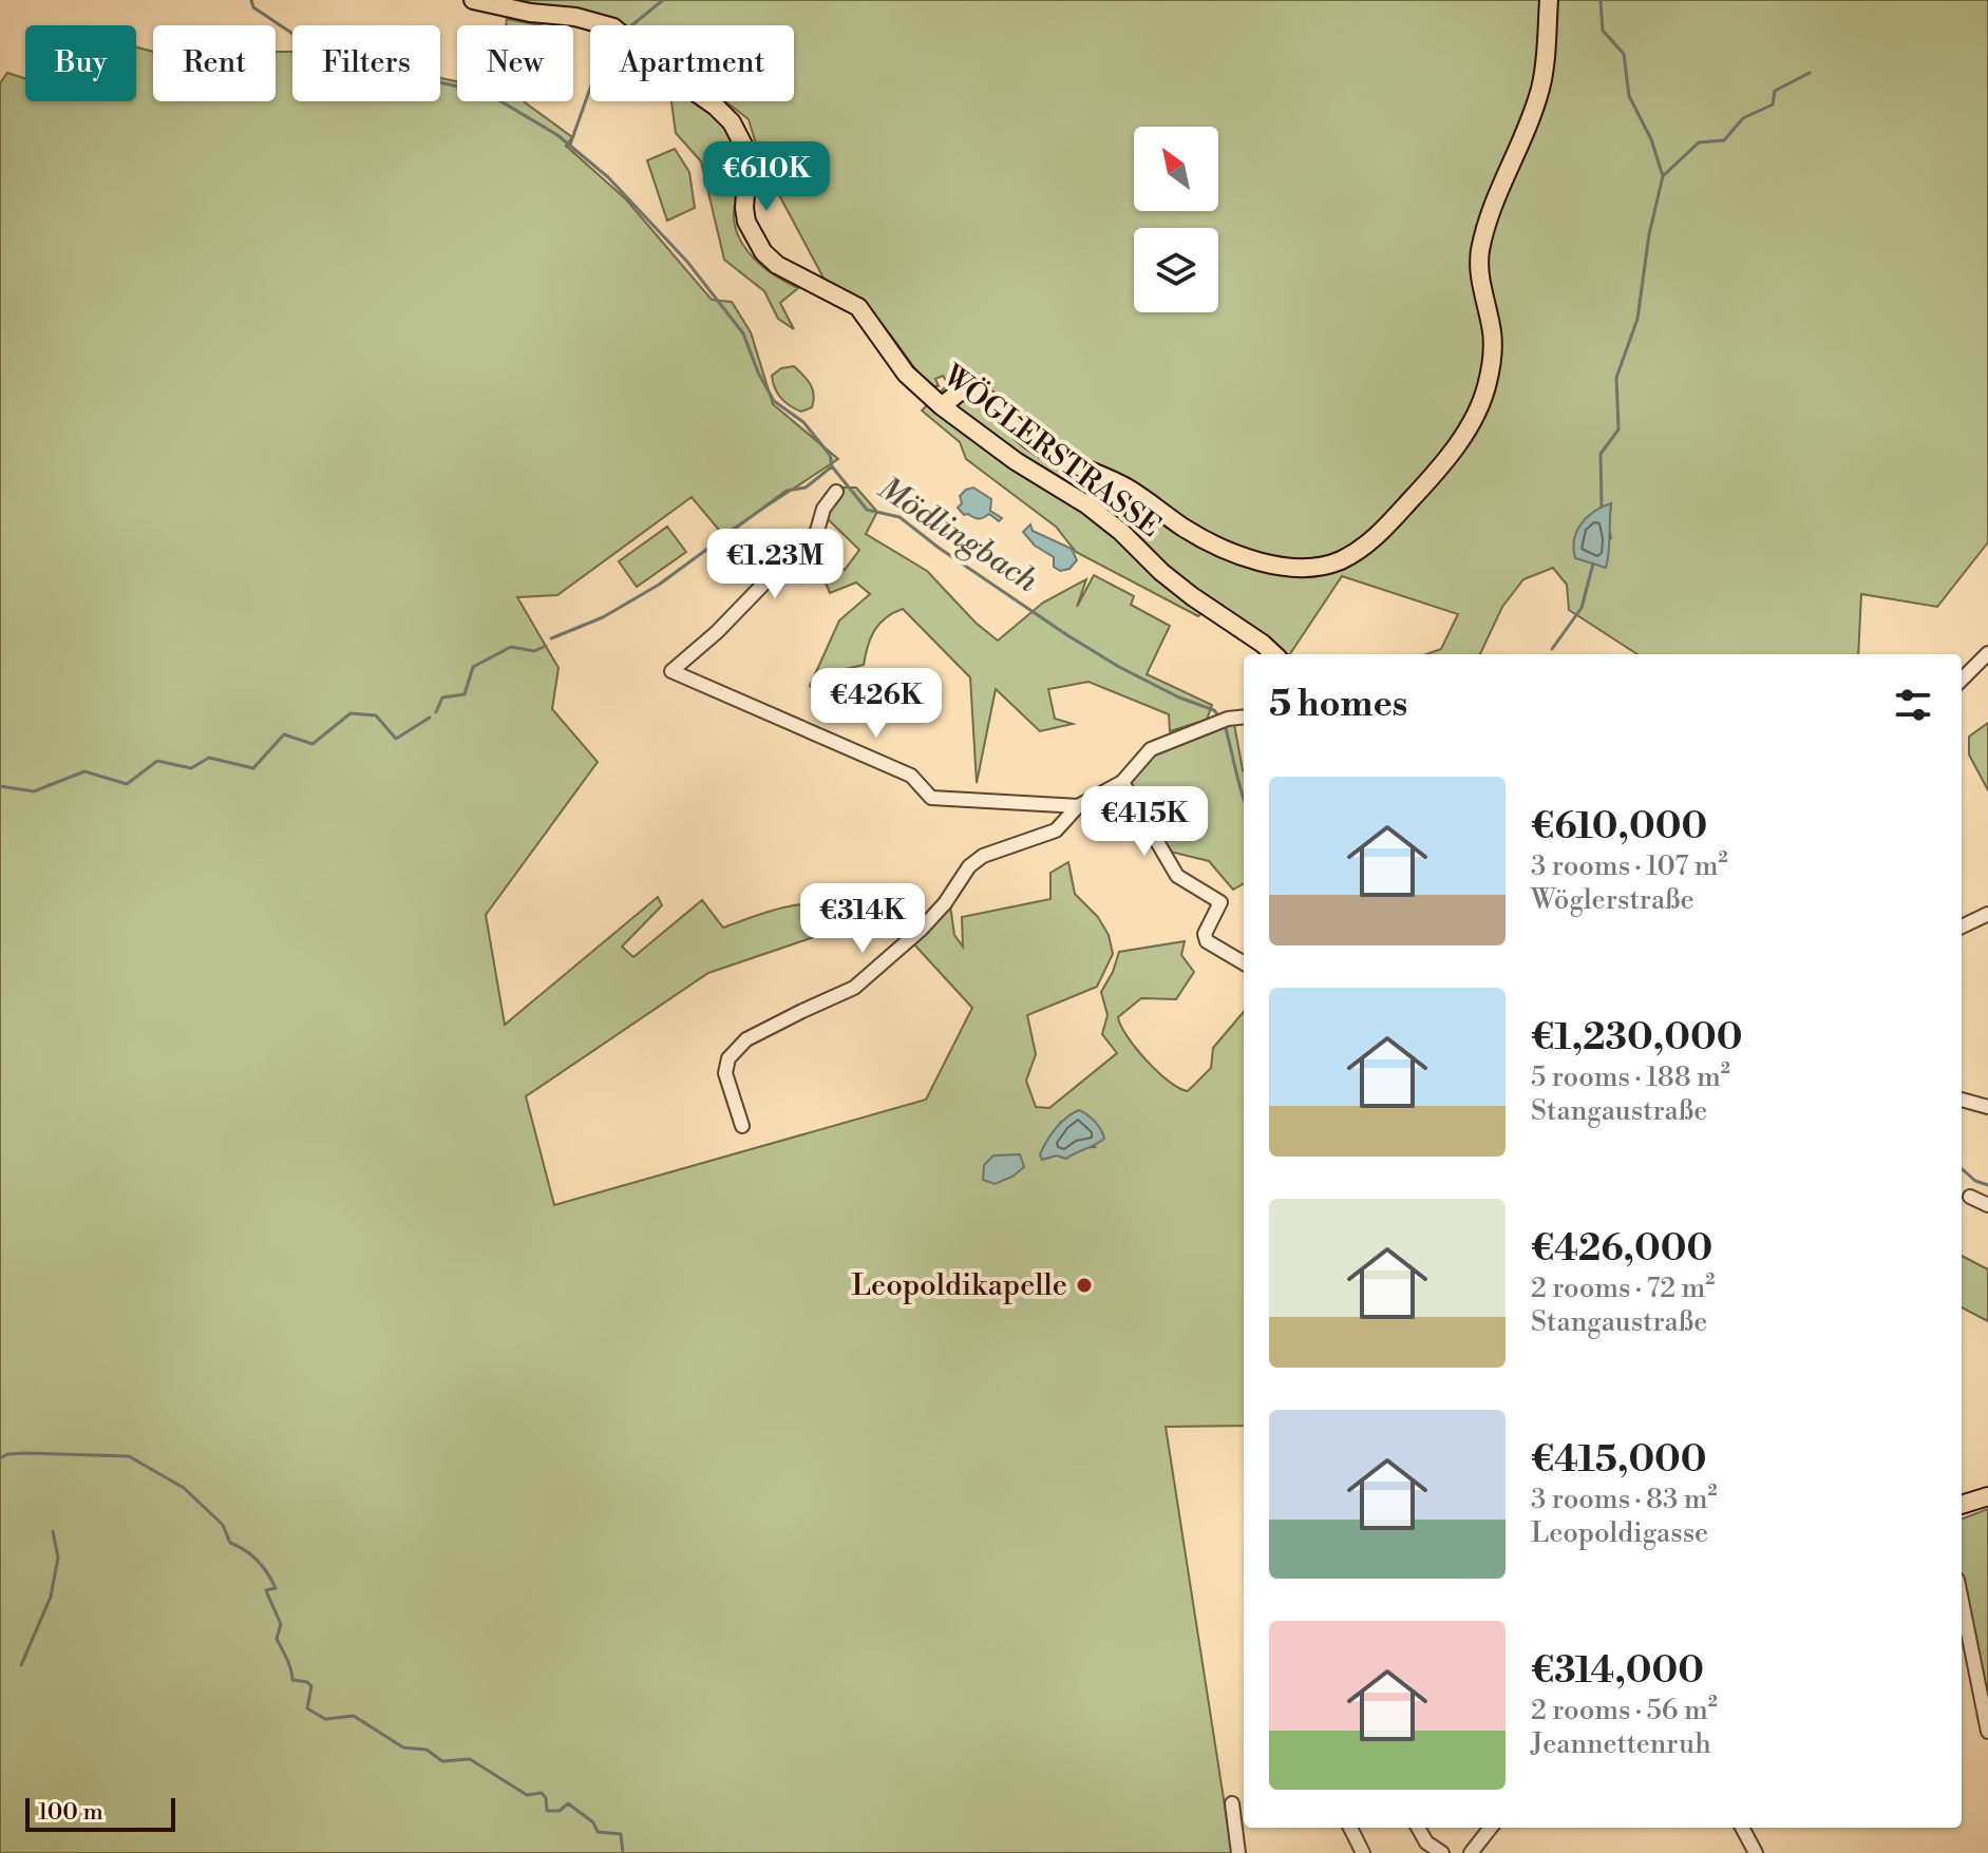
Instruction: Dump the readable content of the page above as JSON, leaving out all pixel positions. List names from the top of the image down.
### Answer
{
  "streets": {
    "main road": ["WÖGLERSTRASSE"]
  },
  "water": ["Mödlingbach"],
  "places": ["Leopoldikapelle"],
  "scale_bar": "100 m",
  "north": "top left",
  "page": {
    "chip": [
      "Buy",
      "Rent",
      "Filters",
      "New",
      "Apartment"
    ],
    "price": [
      "€610K",
      "€1.23M",
      "€426K",
      "€415K",
      "€314K"
    ],
    "heading": "5 homes",
    "list": [
      {
        "name": "€610,000",
        "note": "3 rooms · 107 m² · Wöglerstraße"
      },
      {
        "name": "€1,230,000",
        "note": "5 rooms · 188 m² · Stangaustraße"
      },
      {
        "name": "€426,000",
        "note": "2 rooms · 72 m² · Stangaustraße"
      },
      {
        "name": "€415,000",
        "note": "3 rooms · 83 m² · Leopoldigasse"
      },
      {
        "name": "€314,000",
        "note": "2 rooms · 56 m² · Jeannettenruh"
      }
    ],
    "scale": "100 m"
  }
}
